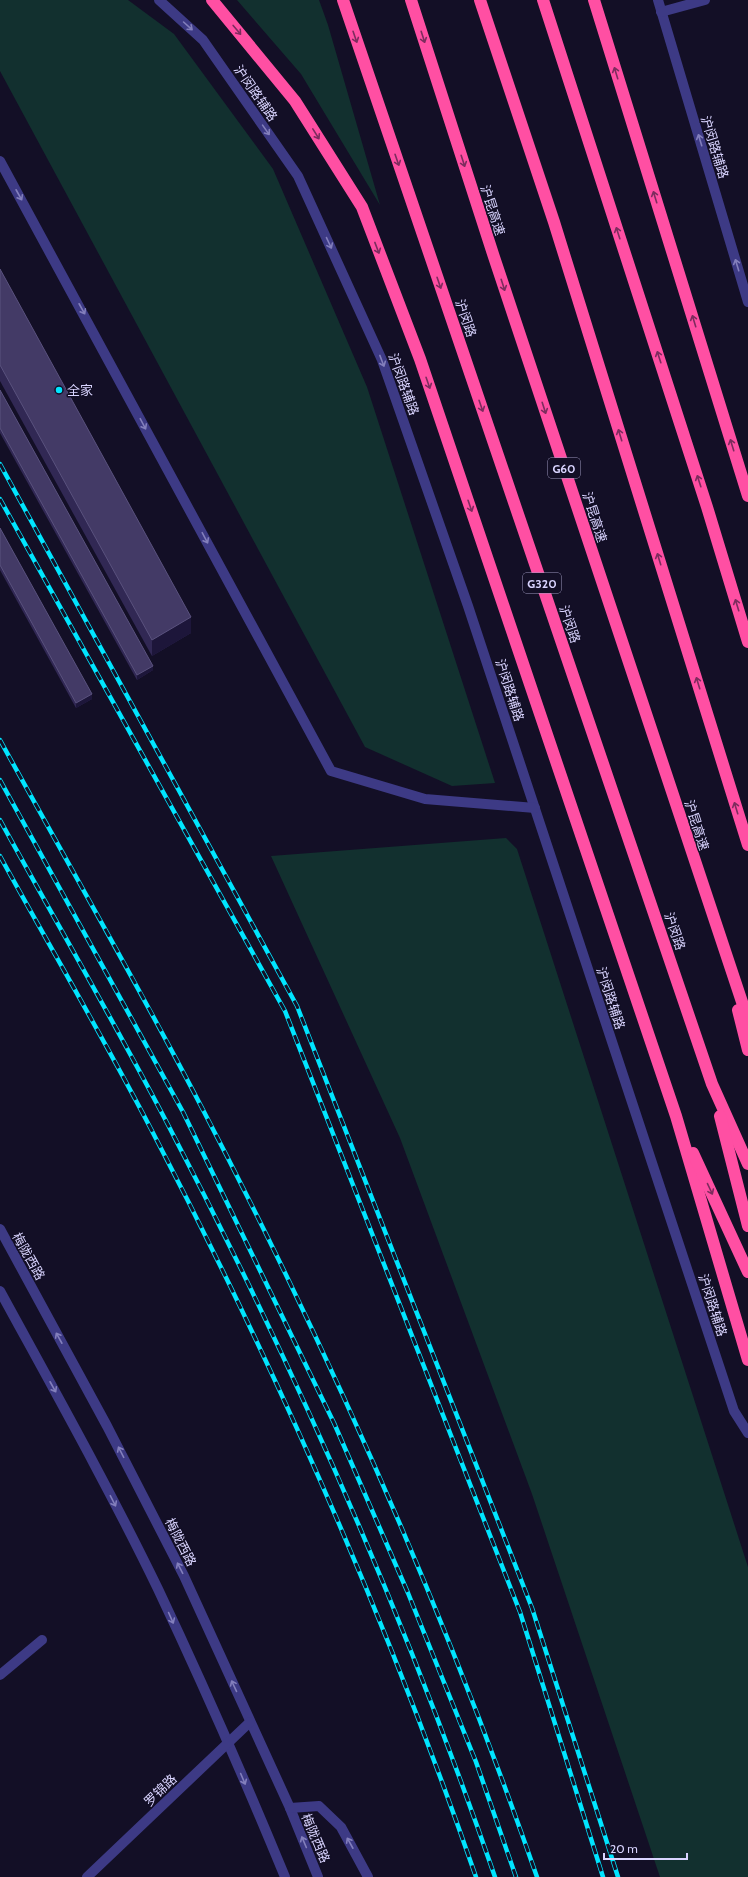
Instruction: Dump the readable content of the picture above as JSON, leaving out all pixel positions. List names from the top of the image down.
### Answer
{
  "streets": {
    "highway": [
      "沪昆高速",
      "沪闵路",
      "G60",
      "G320"
    ],
    "street": ["沪闵路辅路", "梅陇西路", "罗锦路"]
  },
  "crossings": [
    ["梅陇西路", "罗锦路"]
  ],
  "places": ["全家"],
  "scale_bar": "20 m"
}
